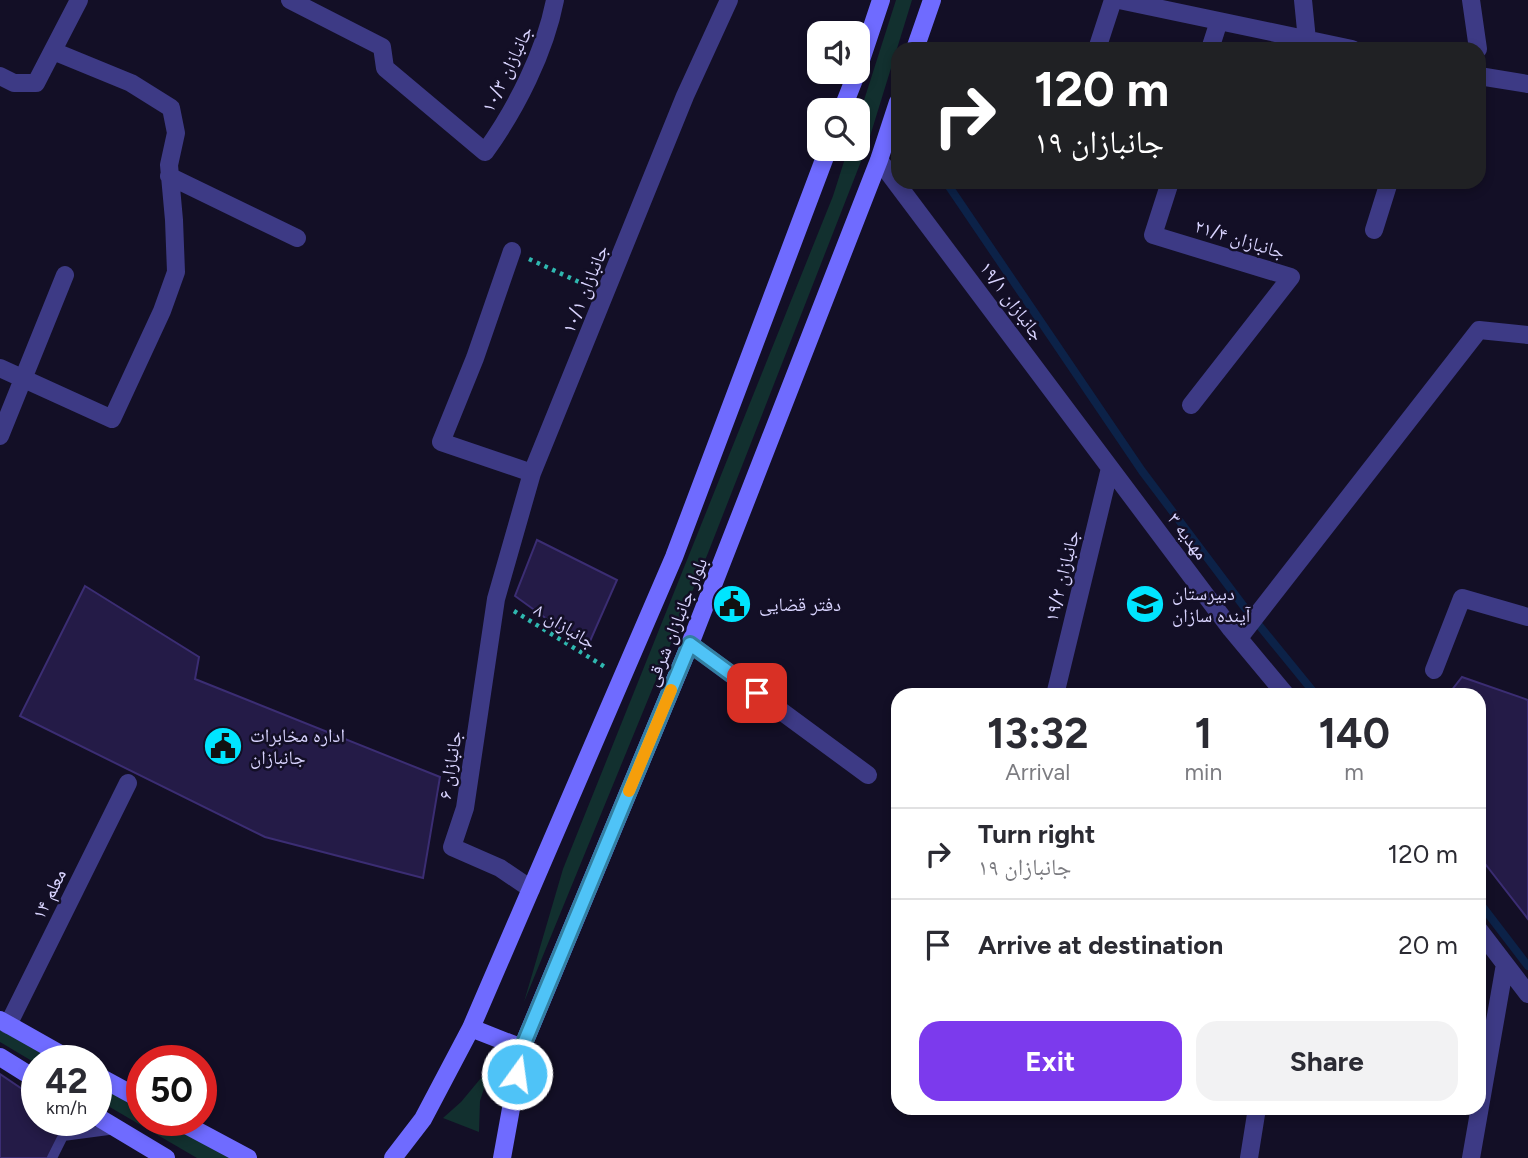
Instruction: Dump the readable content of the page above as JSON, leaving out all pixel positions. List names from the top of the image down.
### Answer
{
  "streets": {
    "main road": ["بلوار جانبازان شرقی"],
    "street": [
      "جانبازان ۱۰/۳",
      "جانبازان ۲۱/۴",
      "جانبازان ۱۰/۱",
      "جانبازان ۱۹/۱",
      "مهدیه ۳",
      "جانبازان ۱۹/۲",
      "جانبازان ۶",
      "معلم ۱۴"
    ],
    "path": ["جانبازان ۸"]
  },
  "crossings": [
    ["جانبازان ۱۰/۱", "جانبازان ۸"],
    ["جانبازان ۱۰/۱", "جانبازان ۶"],
    ["جانبازان ۱۹/۱", "مهدیه ۳"],
    ["جانبازان ۱۹/۱", "جانبازان ۱۹/۲"],
    ["جانبازان ۱۹/۱", "بلوار جانبازان شرقی"],
    ["مهدیه ۳", "جانبازان ۱۹/۲"],
    ["بلوار جانبازان شرقی", "جانبازان ۸"],
    ["بلوار جانبازان شرقی", "جانبازان ۶"],
    ["جانبازان ۸", "جانبازان ۶"]
  ],
  "places": {
    "public building": ["دفتر قضایی", "اداره مخابرات جانبازان"],
    "school or university": ["دبیرستان آینده سازان"]
  },
  "page": {
    "turn": ["120 m", "جانبازان ۱۹"],
    "eta": [
      "13:32",
      "Arrival",
      "1",
      "min",
      "140",
      "m"
    ],
    "list": [
      {
        "name": "Turn right",
        "note": "جانبازان ۱۹",
        "value": "120 m"
      },
      {
        "name": "Arrive at destination",
        "value": "20 m"
      }
    ],
    "buttons": ["Exit", "Share"],
    "speed": "42 km/h",
    "limit": "50"
  }
}
